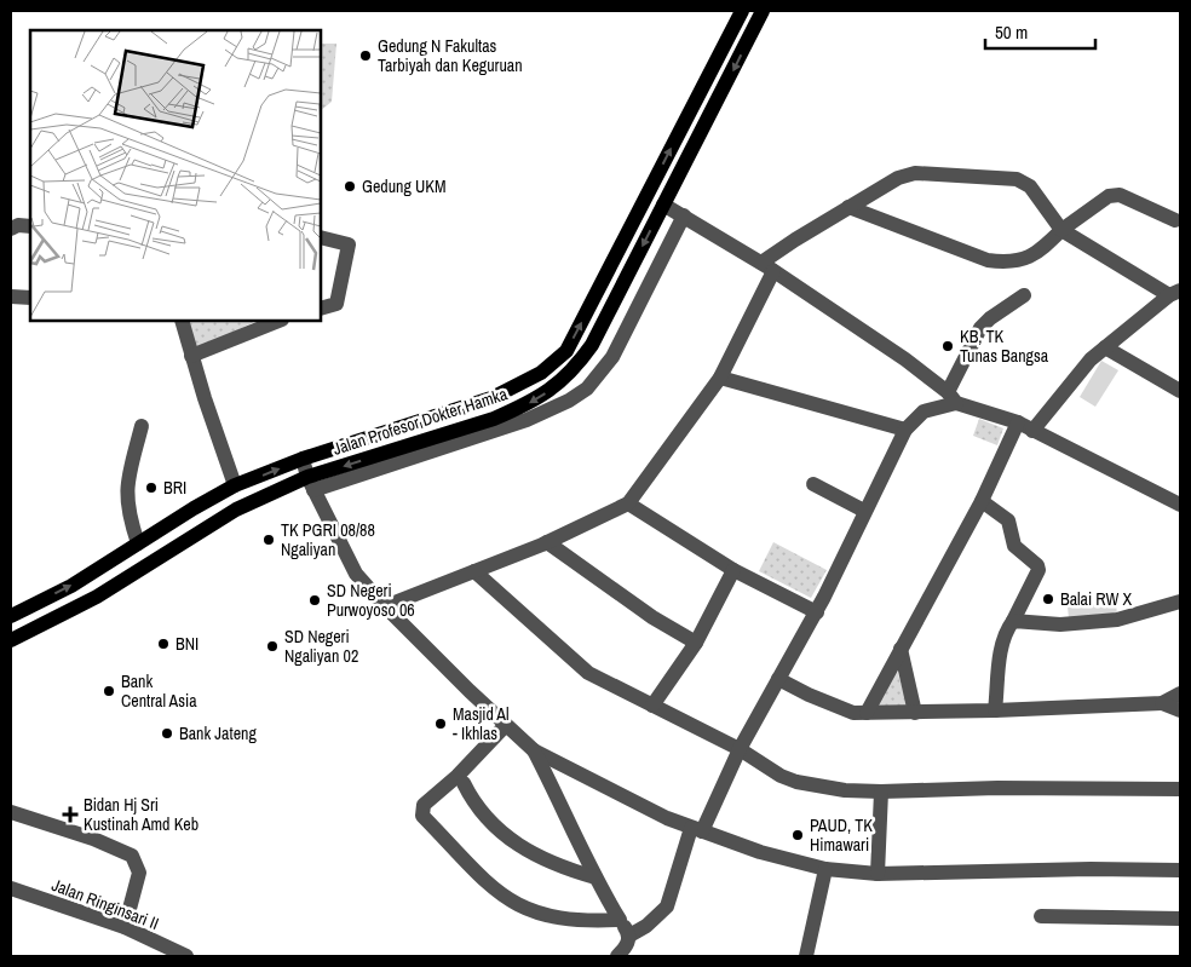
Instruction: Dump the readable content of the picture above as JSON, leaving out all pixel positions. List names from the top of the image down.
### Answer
{
  "streets": {
    "main road": ["Jalan Profesor Dokter Hamka"],
    "street": ["Jalan Ringinsari II"]
  },
  "places": {
    "other": [
      "Gedung N Fakultas Tarbiyah dan Keguruan",
      "Gedung UKM",
      "KB, TK Tunas Bangsa",
      "BRI",
      "TK PGRI 08/88 Ngaliyan",
      "Balai RW X",
      "SD Negeri Purwoyoso 06",
      "BNI",
      "SD Negeri Ngaliyan 02",
      "Bank Central Asia",
      "Masjid Al - Ikhlas",
      "Bank Jateng",
      "PAUD, TK Himawari"
    ],
    "health": ["Bidan Hj Sri Kustinah Amd Keb"]
  },
  "scale_bar": "50 m"
}
